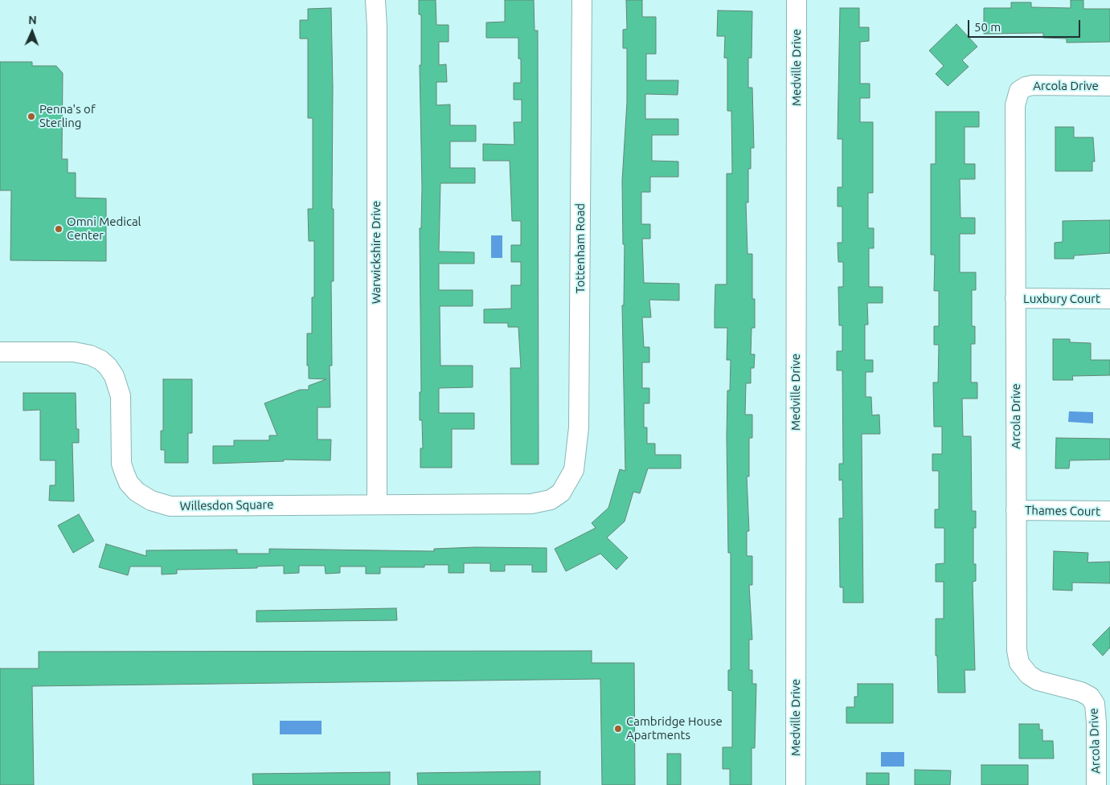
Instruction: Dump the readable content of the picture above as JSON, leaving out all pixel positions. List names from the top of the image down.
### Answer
{
  "streets": {
    "street": [
      "Medville Drive",
      "Arcola Drive",
      "Tottenham Road",
      "Warwickshire Drive",
      "Luxbury Court",
      "Willesdon Square",
      "Thames Court"
    ]
  },
  "crossings": [
    ["Arcola Drive", "Luxbury Court"],
    ["Arcola Drive", "Thames Court"],
    ["Tottenham Road", "Willesdon Square"],
    ["Warwickshire Drive", "Willesdon Square"]
  ],
  "places": ["Penna's of Sterling", "Omni Medical Center", "Cambridge House Apartments"],
  "scale_bar": "50 m",
  "north": "top"
}
